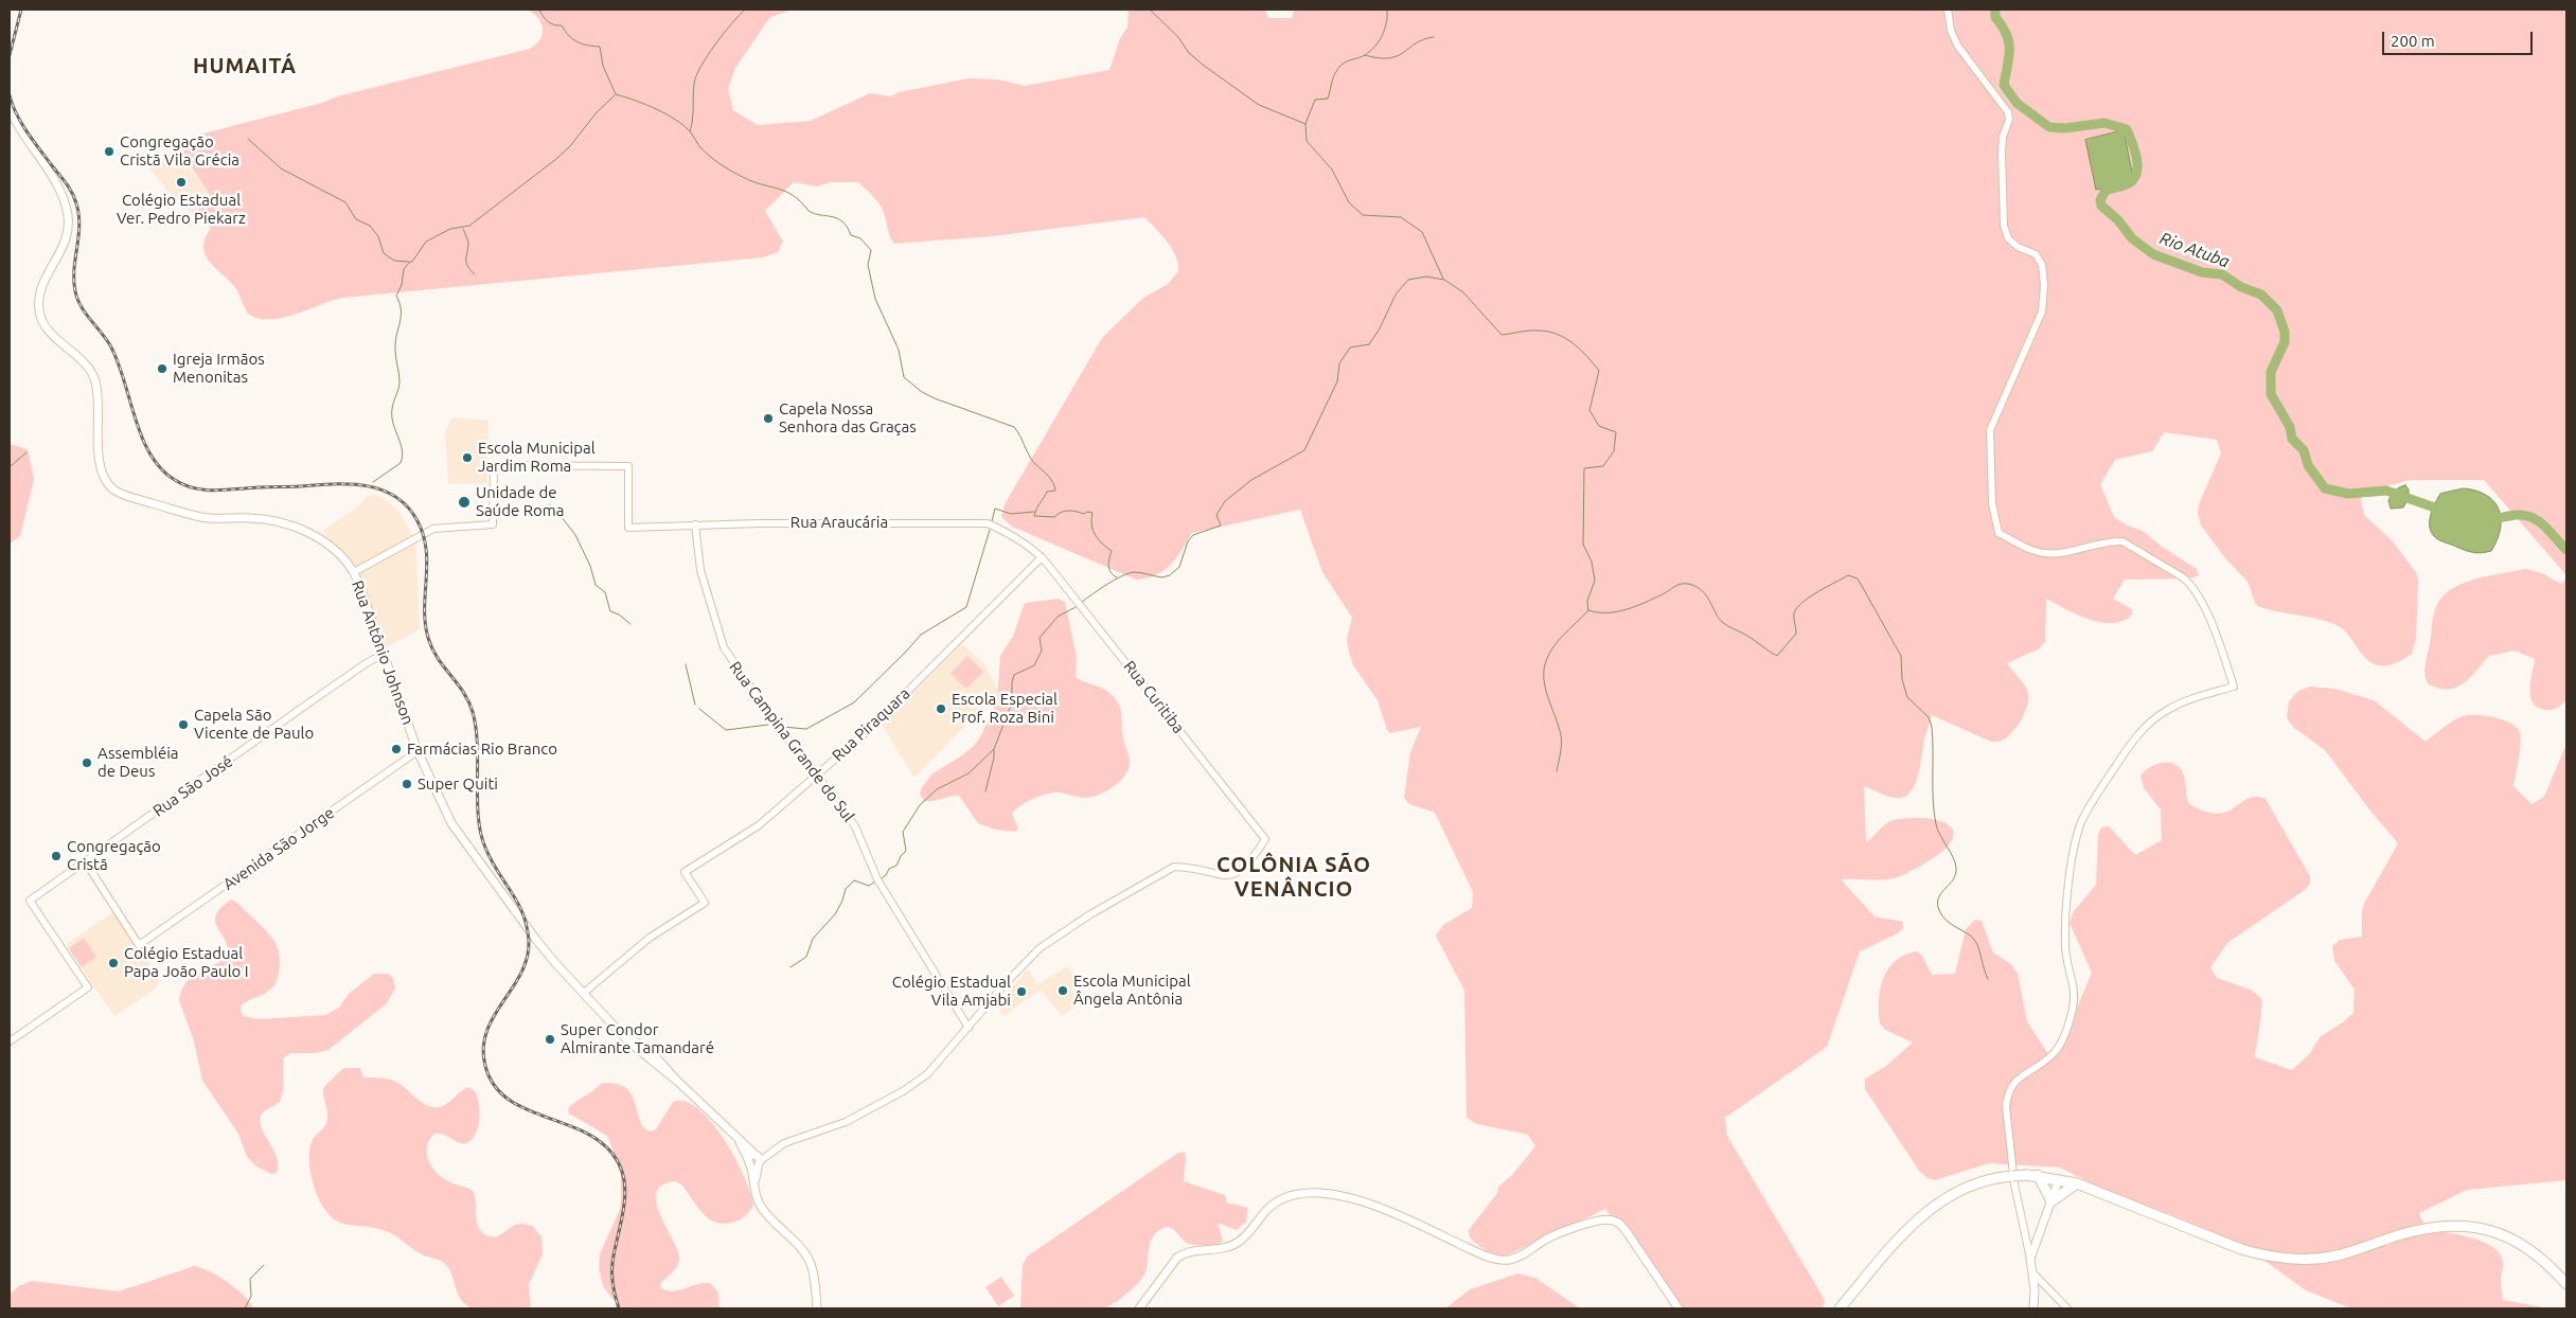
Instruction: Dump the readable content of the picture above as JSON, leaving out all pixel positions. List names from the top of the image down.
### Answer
{
  "streets": {
    "main road": ["Rua Antônio Johnson"],
    "street": [
      "Rua Araucária",
      "Rua Curitiba",
      "Rua Piraquara",
      "Rua Campina Grande do Sul",
      "Rua São José",
      "Avenida São Jorge"
    ]
  },
  "crossings": [
    ["Rua Araucária", "Rua Antônio Johnson"],
    ["Rua Araucária", "Rua Curitiba"],
    ["Rua Araucária", "Rua Piraquara"],
    ["Rua Araucária", "Rua Campina Grande do Sul"],
    ["Rua Antônio Johnson", "Rua Piraquara"],
    ["Rua Antônio Johnson", "Rua São José"],
    ["Rua Antônio Johnson", "Avenida São Jorge"],
    ["Rua Curitiba", "Rua Piraquara"],
    ["Rua Curitiba", "Rua Campina Grande do Sul"],
    ["Rua Piraquara", "Rua Campina Grande do Sul"],
    ["Rua São José", "Avenida São Jorge"]
  ],
  "districts": ["HUMAITÁ", "COLÔNIA SÃO VENÂNCIO"],
  "water": ["Rio Atuba"],
  "places": [
    "Congregação Cristã Vila Grécia",
    "Colégio Estadual Ver. Pedro Piekarz",
    "Igreja Irmãos Menonitas",
    "Capela Nossa Senhora das Graças",
    "Escola Municipal Jardim Roma",
    "Unidade de Saúde Roma",
    "Escola Especial Prof. Roza Bini",
    "Capela São Vicente de Paulo",
    "Farmácias Rio Branco",
    "Assembléia de Deus",
    "Super Quiti",
    "Congregação Cristã",
    "Colégio Estadual Papa João Paulo I",
    "Escola Municipal Ângela Antônia",
    "Colégio Estadual Vila Amjabi",
    "Super Condor Almirante Tamandaré"
  ],
  "scale_bar": "200 m"
}
